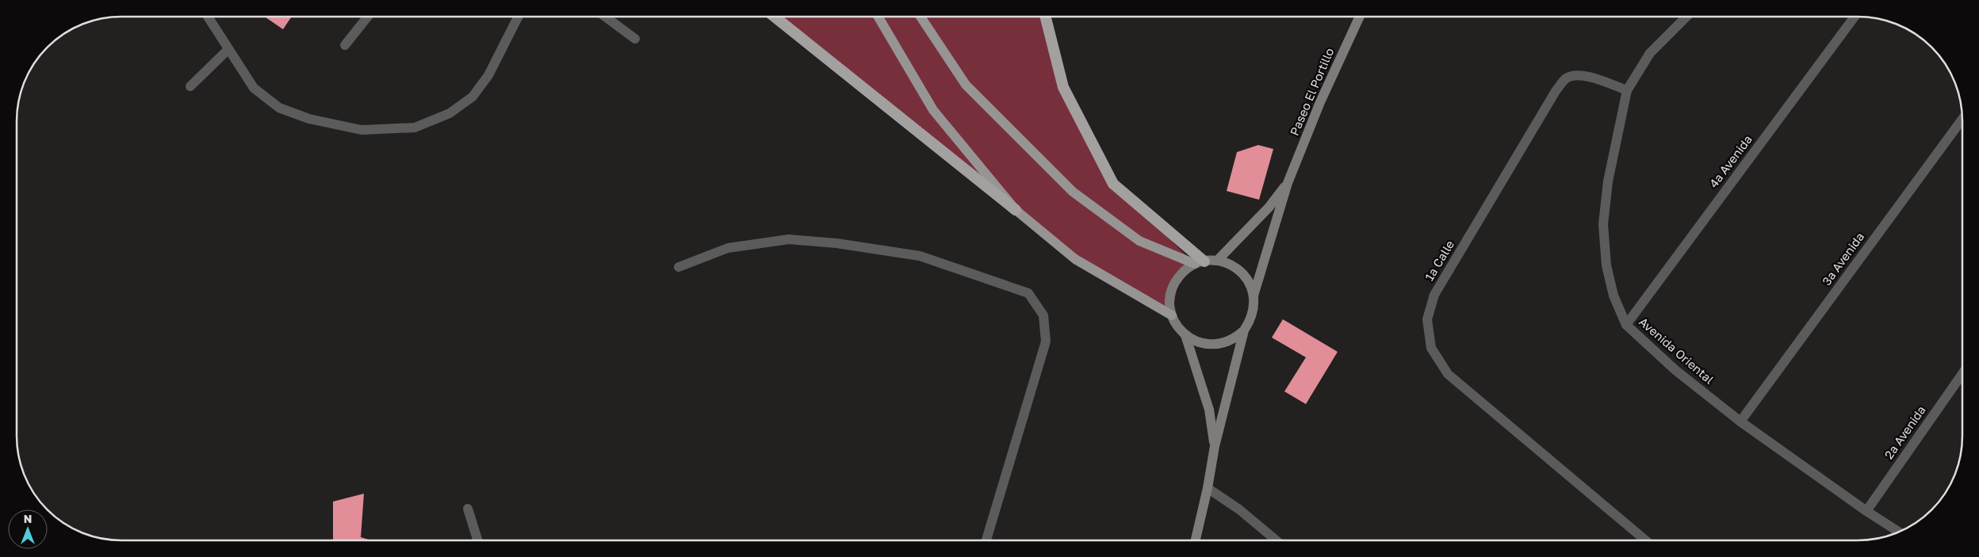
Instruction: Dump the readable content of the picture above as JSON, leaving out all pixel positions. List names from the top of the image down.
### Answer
{
  "streets": {
    "main road": ["Paseo El Portillo"],
    "street": [
      "4a Avenida",
      "3a Avenida",
      "1a Calle",
      "Avenida Oriental",
      "2a Avenida"
    ]
  },
  "crossings": [
    ["4a Avenida", "Avenida Oriental"],
    ["3a Avenida", "Avenida Oriental"],
    ["1a Calle", "Avenida Oriental"],
    ["Avenida Oriental", "2a Avenida"]
  ],
  "north": "top"
}
